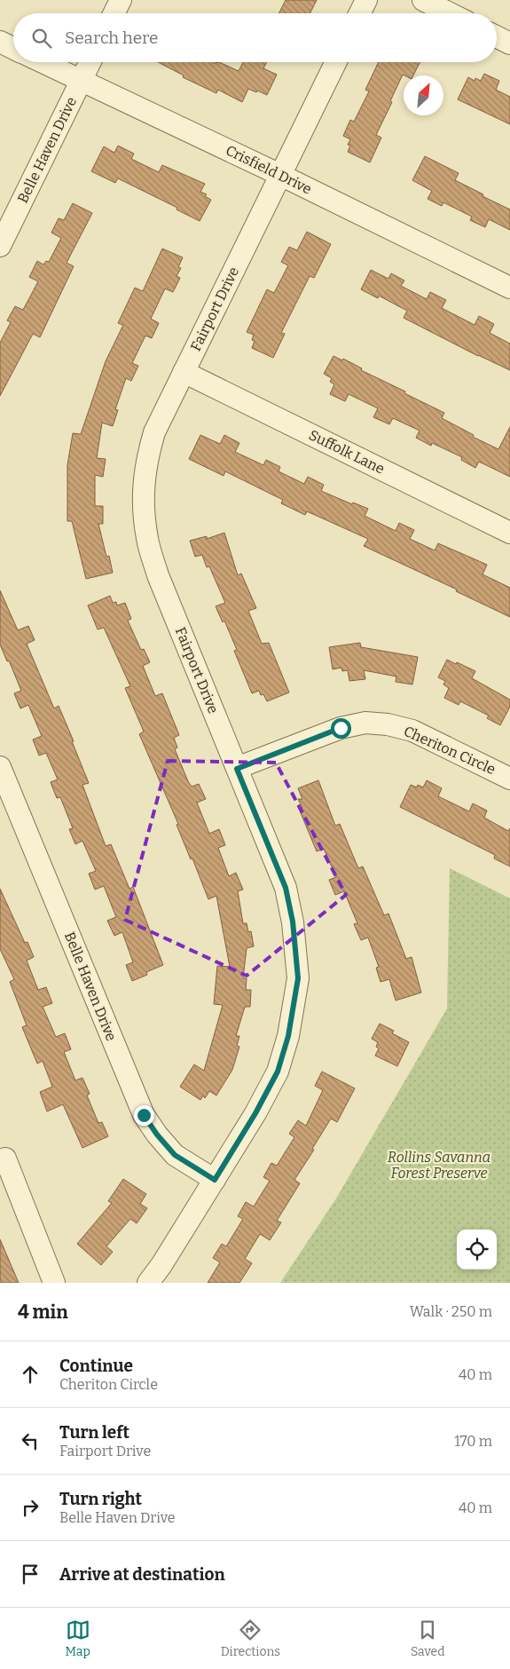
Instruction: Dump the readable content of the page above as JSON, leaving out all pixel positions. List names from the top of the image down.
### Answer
{
  "streets": {
    "street": [
      "Belle Haven Drive",
      "Crisfield Drive",
      "Fairport Drive",
      "Suffolk Lane",
      "Cheriton Circle"
    ]
  },
  "crossings": [
    ["Belle Haven Drive", "Crisfield Drive"],
    ["Belle Haven Drive", "Fairport Drive"],
    ["Crisfield Drive", "Fairport Drive"],
    ["Fairport Drive", "Suffolk Lane"],
    ["Fairport Drive", "Cheriton Circle"]
  ],
  "parks": ["Rollins Savanna Forest Preserve"],
  "north": "top right",
  "page": {
    "search": "Search here",
    "heading": ["4 min", "Walk · 250 m"],
    "list": [
      ["Continue", "Cheriton Circle", "40 m"],
      ["Turn left", "Fairport Drive", "170 m"],
      ["Turn right", "Belle Haven Drive", "40 m"],
      "Arrive at destination"
    ],
    "nav": ["Map", "Directions", "Saved"]
  }
}
